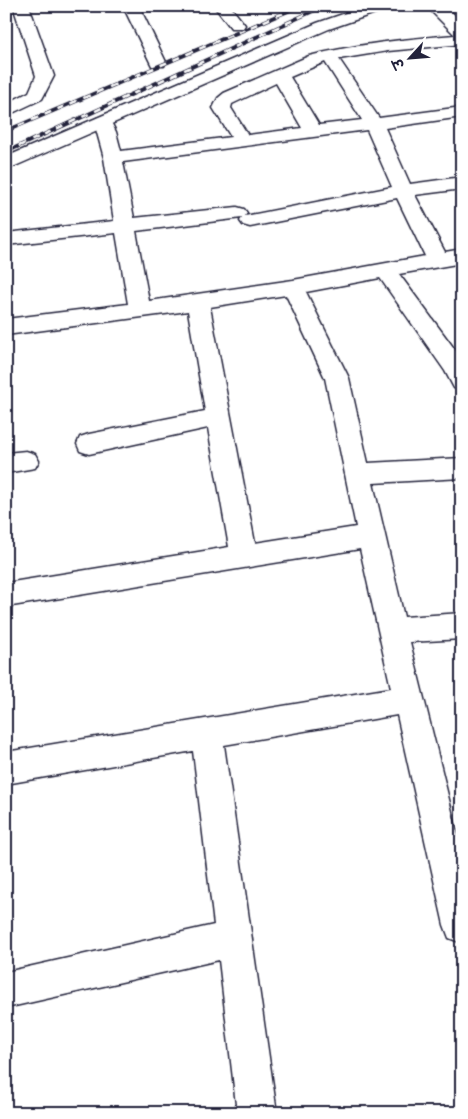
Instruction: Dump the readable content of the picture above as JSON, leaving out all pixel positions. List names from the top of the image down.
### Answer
{
  "north": "bottom left"
}
